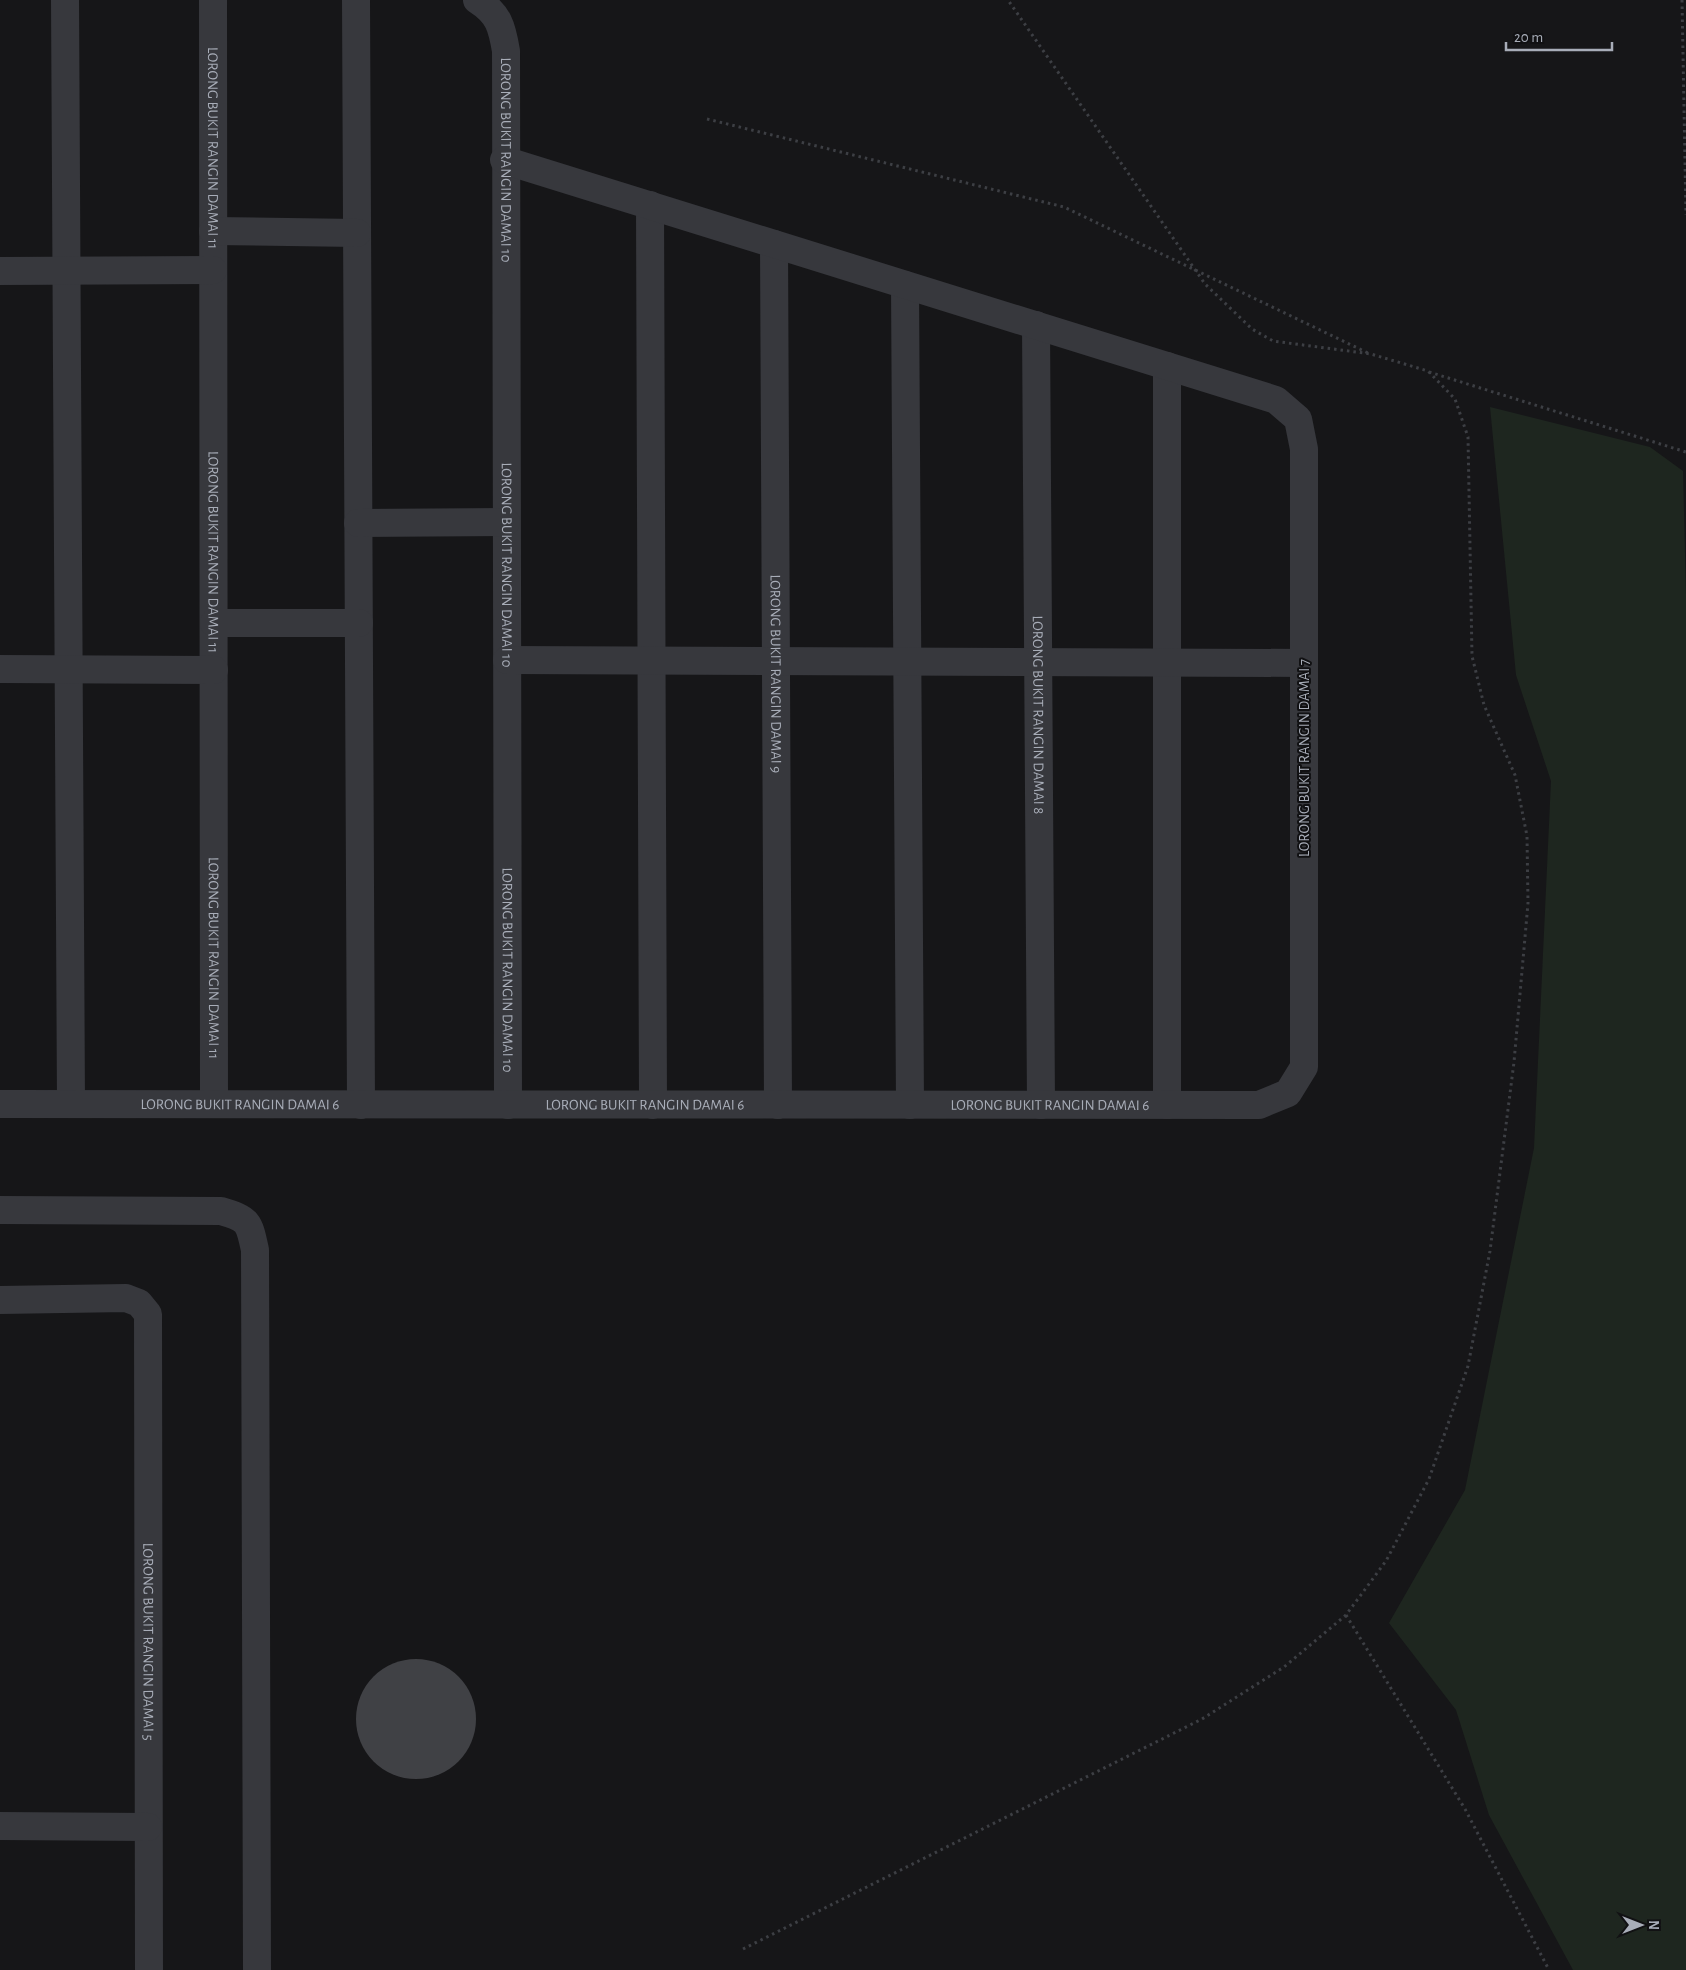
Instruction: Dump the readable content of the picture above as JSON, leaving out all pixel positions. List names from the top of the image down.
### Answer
{
  "streets": {
    "street": [
      "LORONG BUKIT RANGIN DAMAI 11",
      "LORONG BUKIT RANGIN DAMAI 10",
      "LORONG BUKIT RANGIN DAMAI 9",
      "LORONG BUKIT RANGIN DAMAI 8",
      "LORONG BUKIT RANGIN DAMAI 7",
      "LORONG BUKIT RANGIN DAMAI 6",
      "LORONG BUKIT RANGIN DAMAI 5"
    ]
  },
  "crossings": [
    ["LORONG BUKIT RANGIN DAMAI 11", "LORONG BUKIT RANGIN DAMAI 6"],
    ["LORONG BUKIT RANGIN DAMAI 10", "LORONG BUKIT RANGIN DAMAI 6"],
    ["LORONG BUKIT RANGIN DAMAI 9", "LORONG BUKIT RANGIN DAMAI 6"],
    ["LORONG BUKIT RANGIN DAMAI 8", "LORONG BUKIT RANGIN DAMAI 6"],
    ["LORONG BUKIT RANGIN DAMAI 7", "LORONG BUKIT RANGIN DAMAI 6"]
  ],
  "scale_bar": "20 m",
  "north": "right"
}
